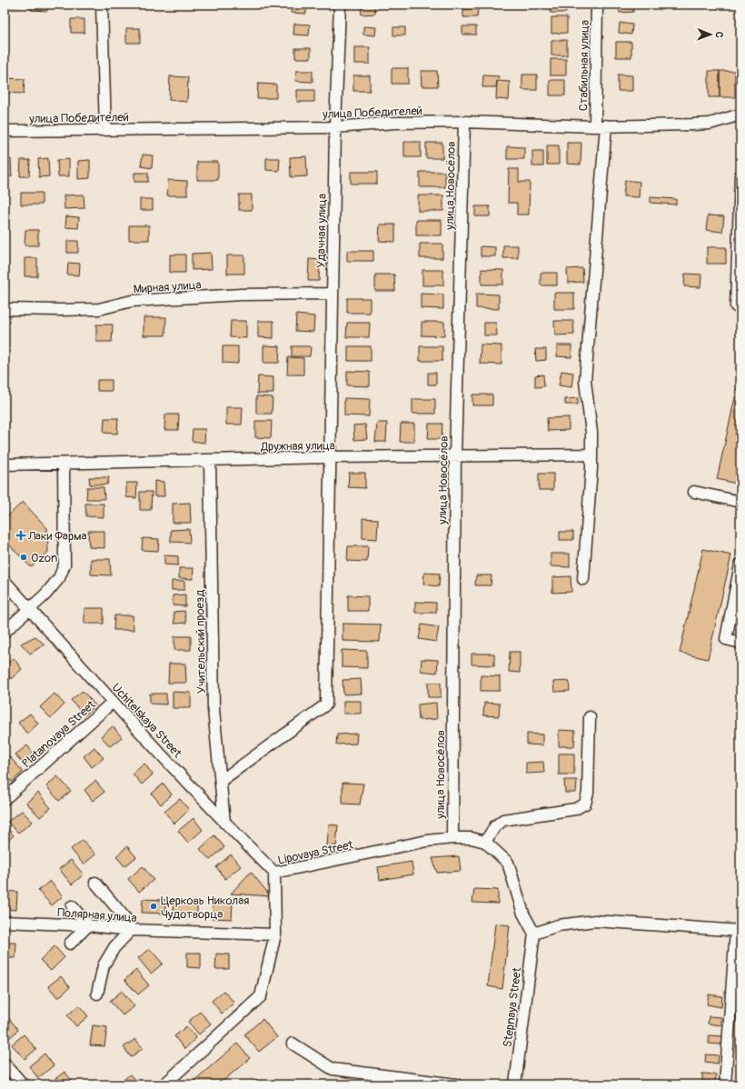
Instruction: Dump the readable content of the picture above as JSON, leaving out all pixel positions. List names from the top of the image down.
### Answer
{
  "streets": {
    "street": [
      "Стабильная улица",
      "улица Победителей",
      "улица Новосёлов",
      "Удачная улица",
      "Мирная улица",
      "Дружная улица",
      "Учительский проезд",
      "Uchitelskaya Street",
      "Platanovaya Street",
      "Lipovaya Street",
      "Полярная улица",
      "Stepnaya Street"
    ]
  },
  "crossings": [
    ["Стабильная улица", "улица Победителей"],
    ["Стабильная улица", "Дружная улица"],
    ["улица Победителей", "улица Новосёлов"],
    ["улица Победителей", "Удачная улица"],
    ["улица Новосёлов", "Дружная улица"],
    ["улица Новосёлов", "Lipovaya Street"],
    ["Удачная улица", "Мирная улица"],
    ["Удачная улица", "Дружная улица"],
    ["Удачная улица", "Учительский проезд"],
    ["Дружная улица", "Учительский проезд"],
    ["Учительский проезд", "Uchitelskaya Street"],
    ["Uchitelskaya Street", "Platanovaya Street"],
    ["Uchitelskaya Street", "Lipovaya Street"],
    ["Lipovaya Street", "Полярная улица"]
  ],
  "places": {
    "health": ["Лаки Фарма"],
    "other": ["Ozon", "Церковь Николая Чудотворца"]
  },
  "north": "right"
}
